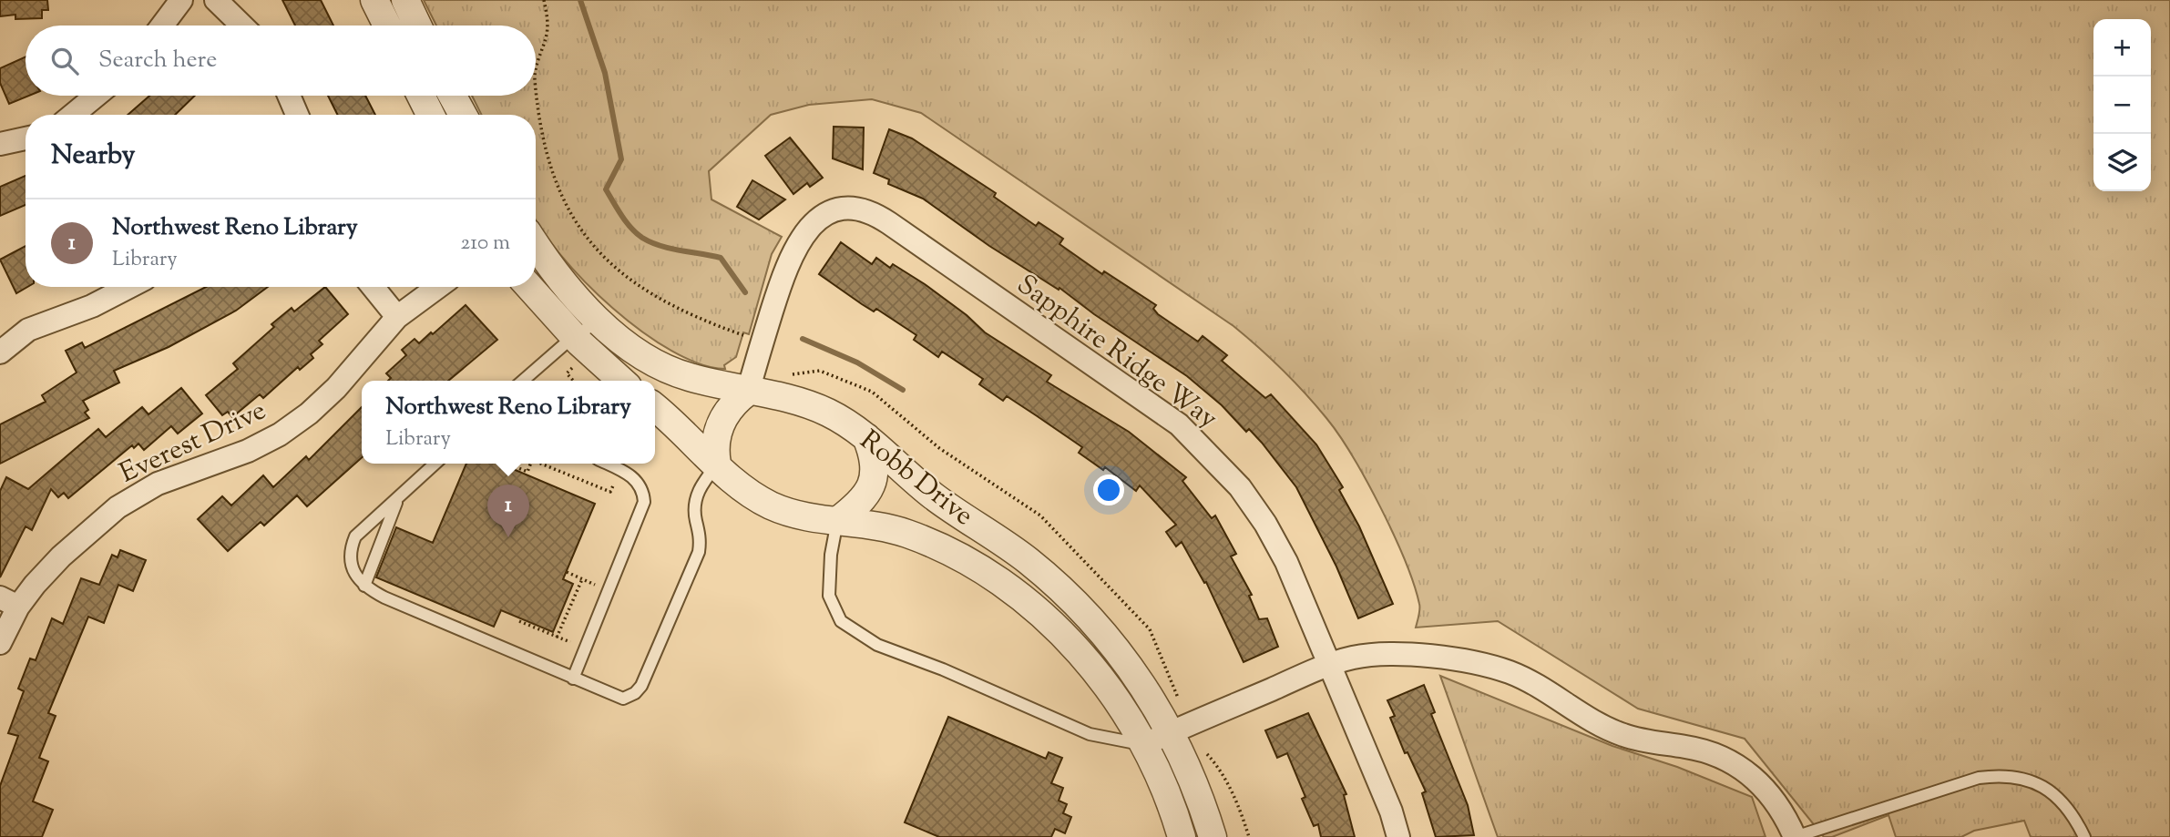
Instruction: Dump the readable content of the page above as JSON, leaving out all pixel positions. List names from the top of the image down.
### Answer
{
  "streets": {
    "street": ["Sapphire Ridge Way", "Everest Drive", "Robb Drive"]
  },
  "crossings": [
    ["Sapphire Ridge Way", "Robb Drive"]
  ],
  "page": {
    "map_buttons": ["+", "−"],
    "search": "Search here",
    "heading": "Nearby",
    "list": [
      {
        "mark": "1",
        "name": "Northwest Reno Library",
        "note": "Library",
        "value": "210 m"
      }
    ],
    "popup": ["Northwest Reno Library", "Library"],
    "pins": "1"
  }
}
